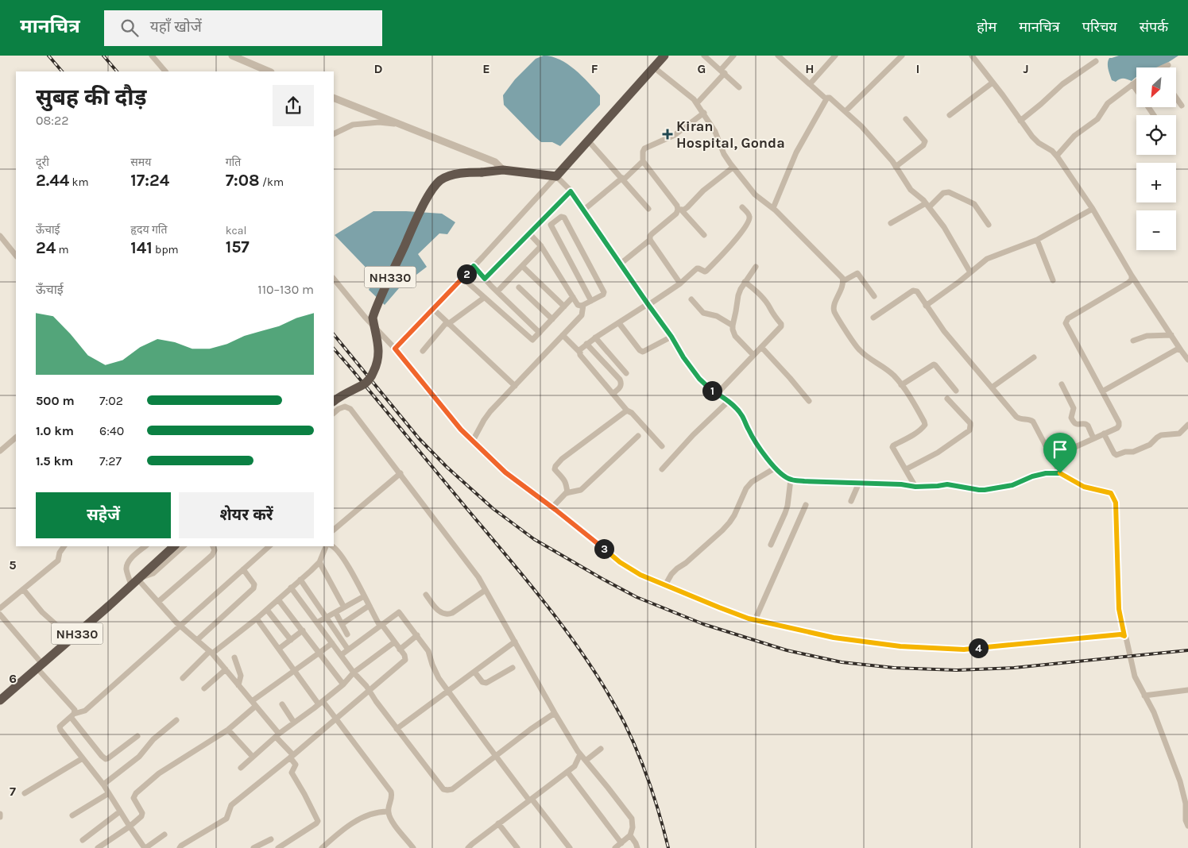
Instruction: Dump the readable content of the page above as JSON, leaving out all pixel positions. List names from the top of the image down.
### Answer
{
  "streets": {
    "highway": ["NH330"]
  },
  "places": {
    "health": ["Kiran Hospital, Gonda"]
  },
  "north": "bottom left",
  "page": {
    "header": "मानचित्र",
    "search": "यहाँ खोजें",
    "nav": [
      "होम",
      "मानचित्र",
      "परिचय",
      "संपर्क"
    ],
    "map_buttons": ["+", "−"],
    "heading": ["सुबह की दौड़", "08:22"],
    "stats": [
      ["दूरी", "2.44 km"],
      ["समय", "17:24"],
      ["गति", "7:08 /km"],
      ["ऊँचाई", "24 m"],
      ["हृदय गति", "141 bpm"],
      ["kcal", "157"]
    ],
    "pins": [
      "2",
      "1",
      "3",
      "4"
    ],
    "chart": ["ऊँचाई", "110–130 m"],
    "list": [
      {
        "name": "500 m",
        "note": "7:02"
      },
      {
        "name": "1.0 km",
        "note": "6:40"
      },
      {
        "name": "1.5 km",
        "note": "7:27"
      }
    ],
    "buttons": ["सहेजें", "शेयर करें"]
  },
  "grid": {
    "columns": [
      "D",
      "E",
      "F",
      "G",
      "H",
      "I",
      "J"
    ],
    "rows": ["5", "6", "7"]
  }
}
